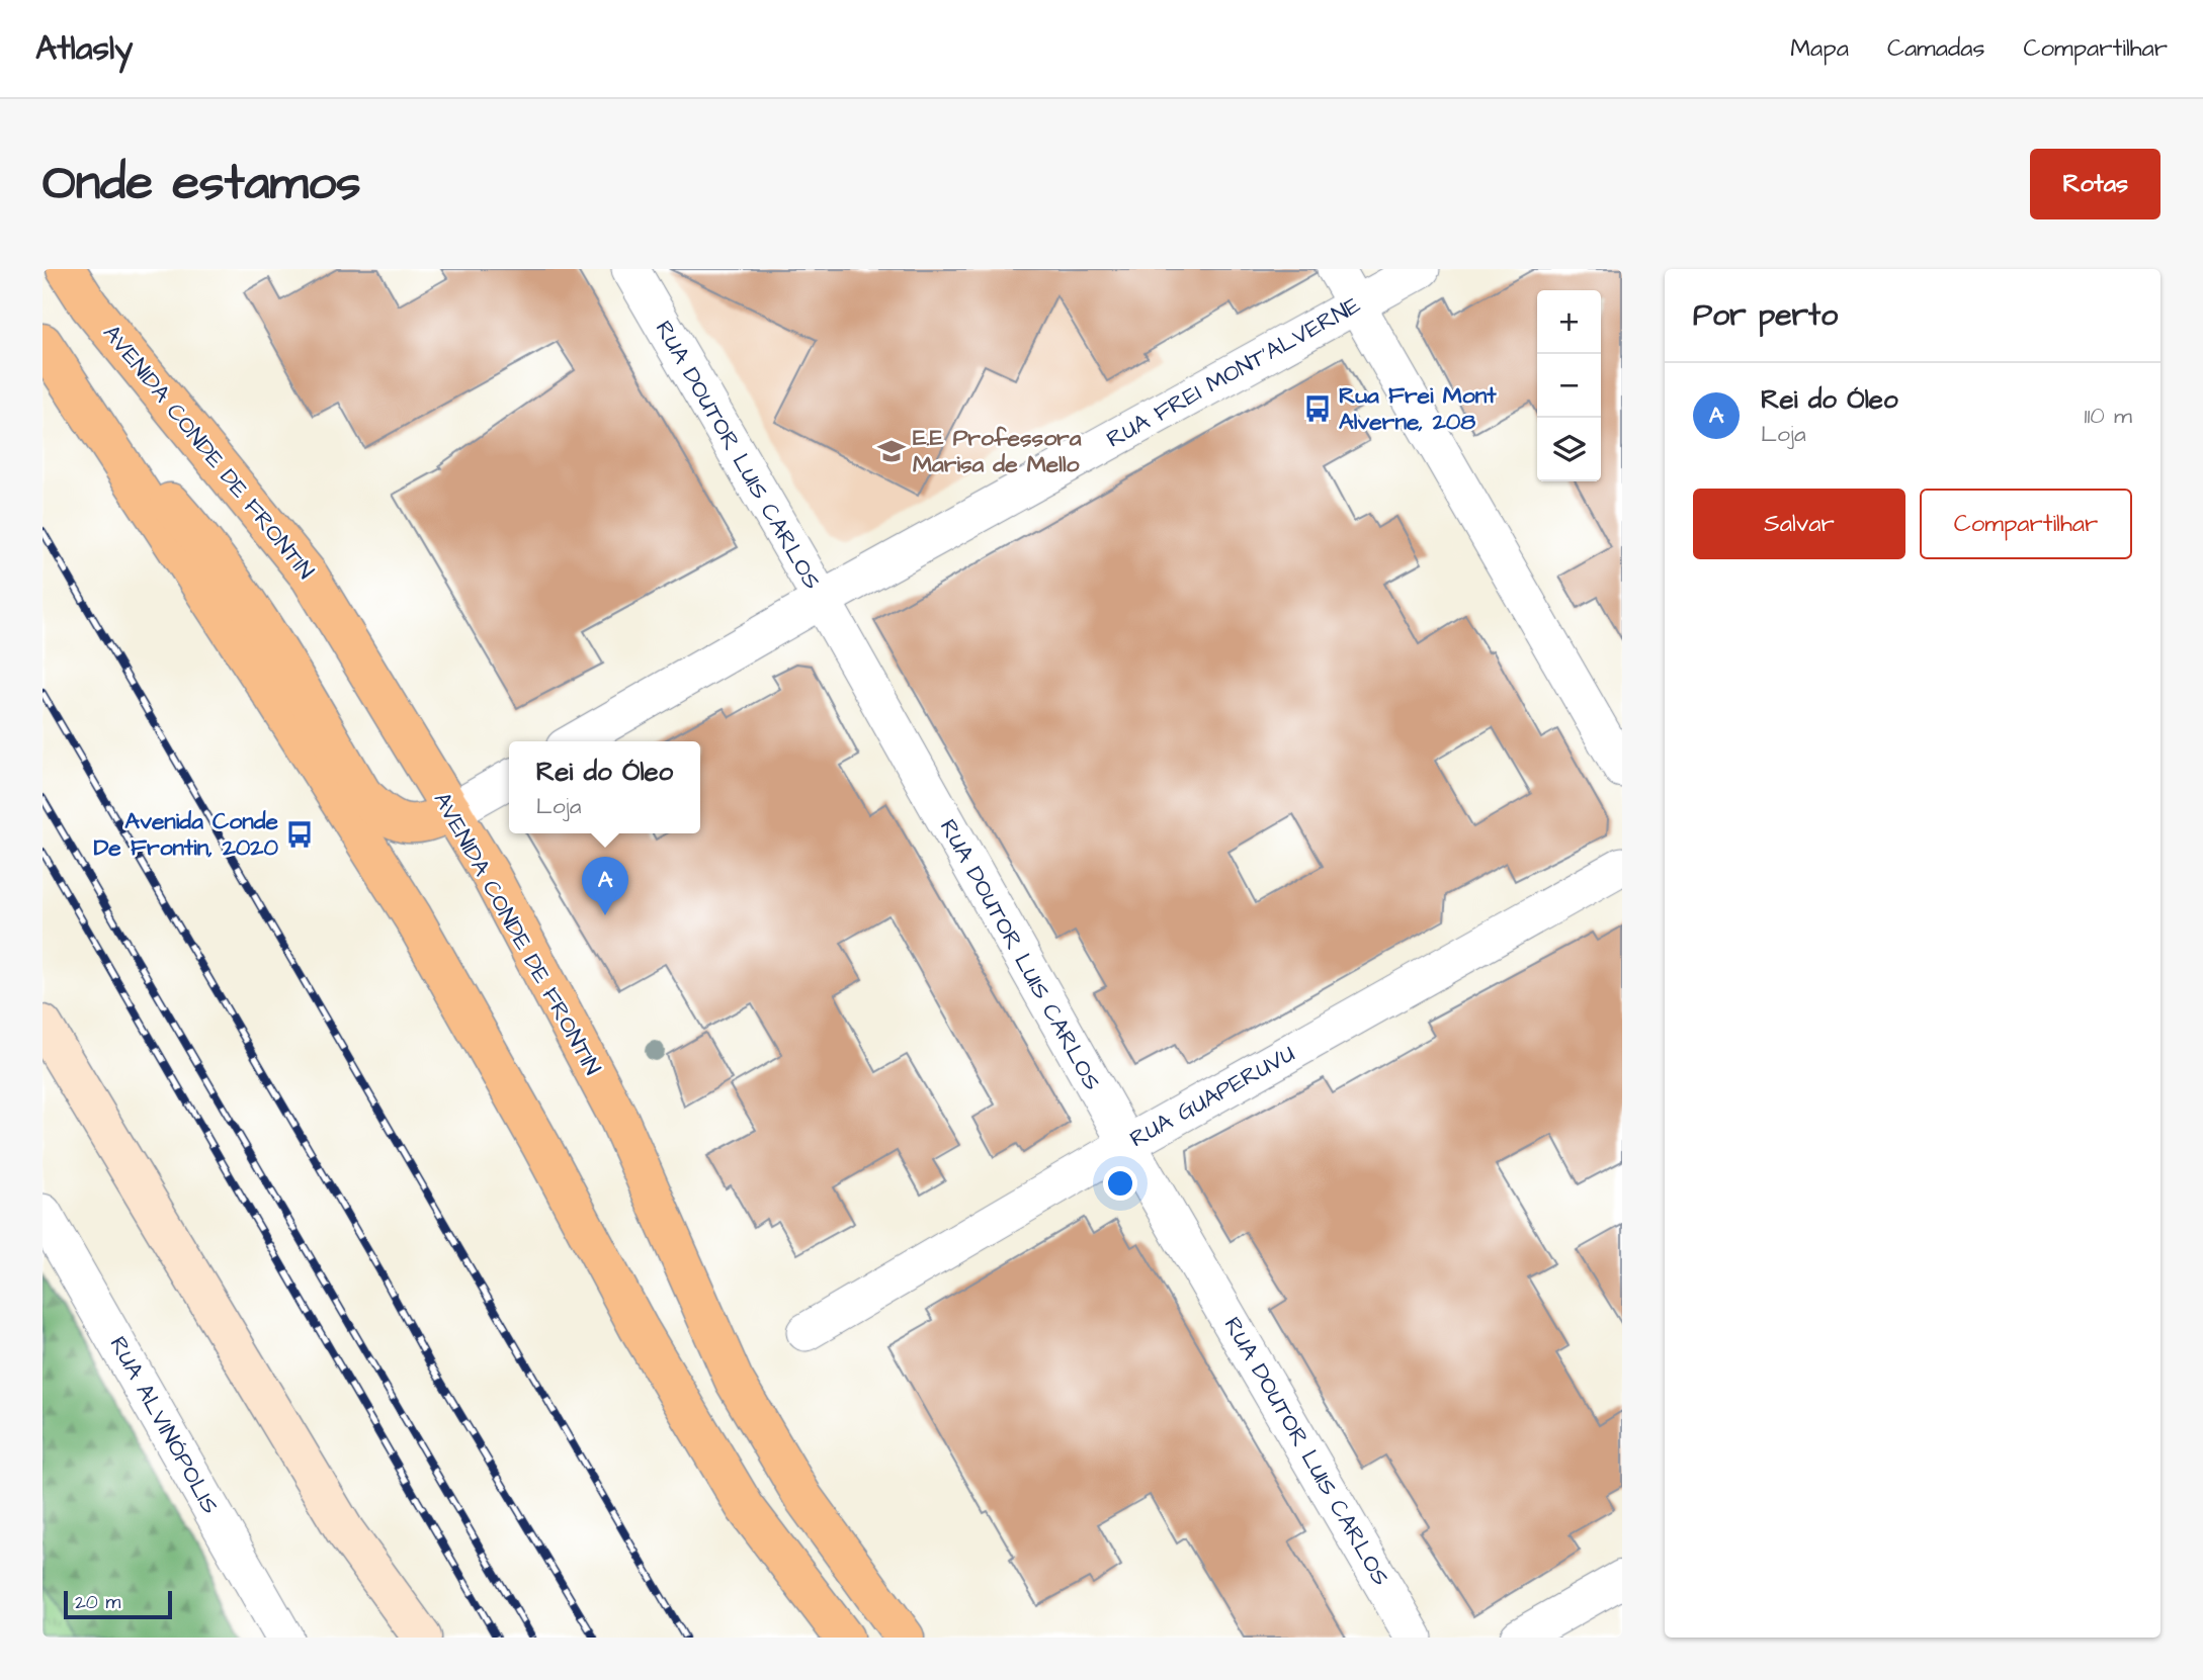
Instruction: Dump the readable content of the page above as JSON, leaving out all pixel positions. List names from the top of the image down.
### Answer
{
  "streets": {
    "highway": ["AVENIDA CONDE DE FRONTIN"],
    "street": [
      "RUA FREI MONT'ALVERNE",
      "RUA DOUTOR LUIS CARLOS",
      "RUA GUAPERUVU",
      "RUA ALVINÓPOLIS"
    ]
  },
  "crossings": [
    ["RUA FREI MONT'ALVERNE", "RUA DOUTOR LUIS CARLOS"],
    ["RUA DOUTOR LUIS CARLOS", "RUA GUAPERUVU"]
  ],
  "places": {
    "bus stop": ["Rua Frei Mont Alverne, 208", "Avenida Conde De Frontin, 2020"],
    "school or university": ["E.E Professora Marisa de Mello"]
  },
  "scale_bar": "20 m",
  "page": {
    "header": "Atlasly",
    "nav": ["Mapa", "Camadas", "Compartilhar"],
    "buttons": [
      "Rotas",
      ["Salvar", "Compartilhar"]
    ],
    "title": "Onde estamos",
    "heading": "Por perto",
    "map_buttons": ["+", "−"],
    "list": [
      {
        "mark": "A",
        "name": "Rei do Óleo",
        "note": "Loja",
        "value": "110 m"
      }
    ],
    "popup": ["Rei do Óleo", "Loja"],
    "pins": "A",
    "scale": "20 m"
  }
}
